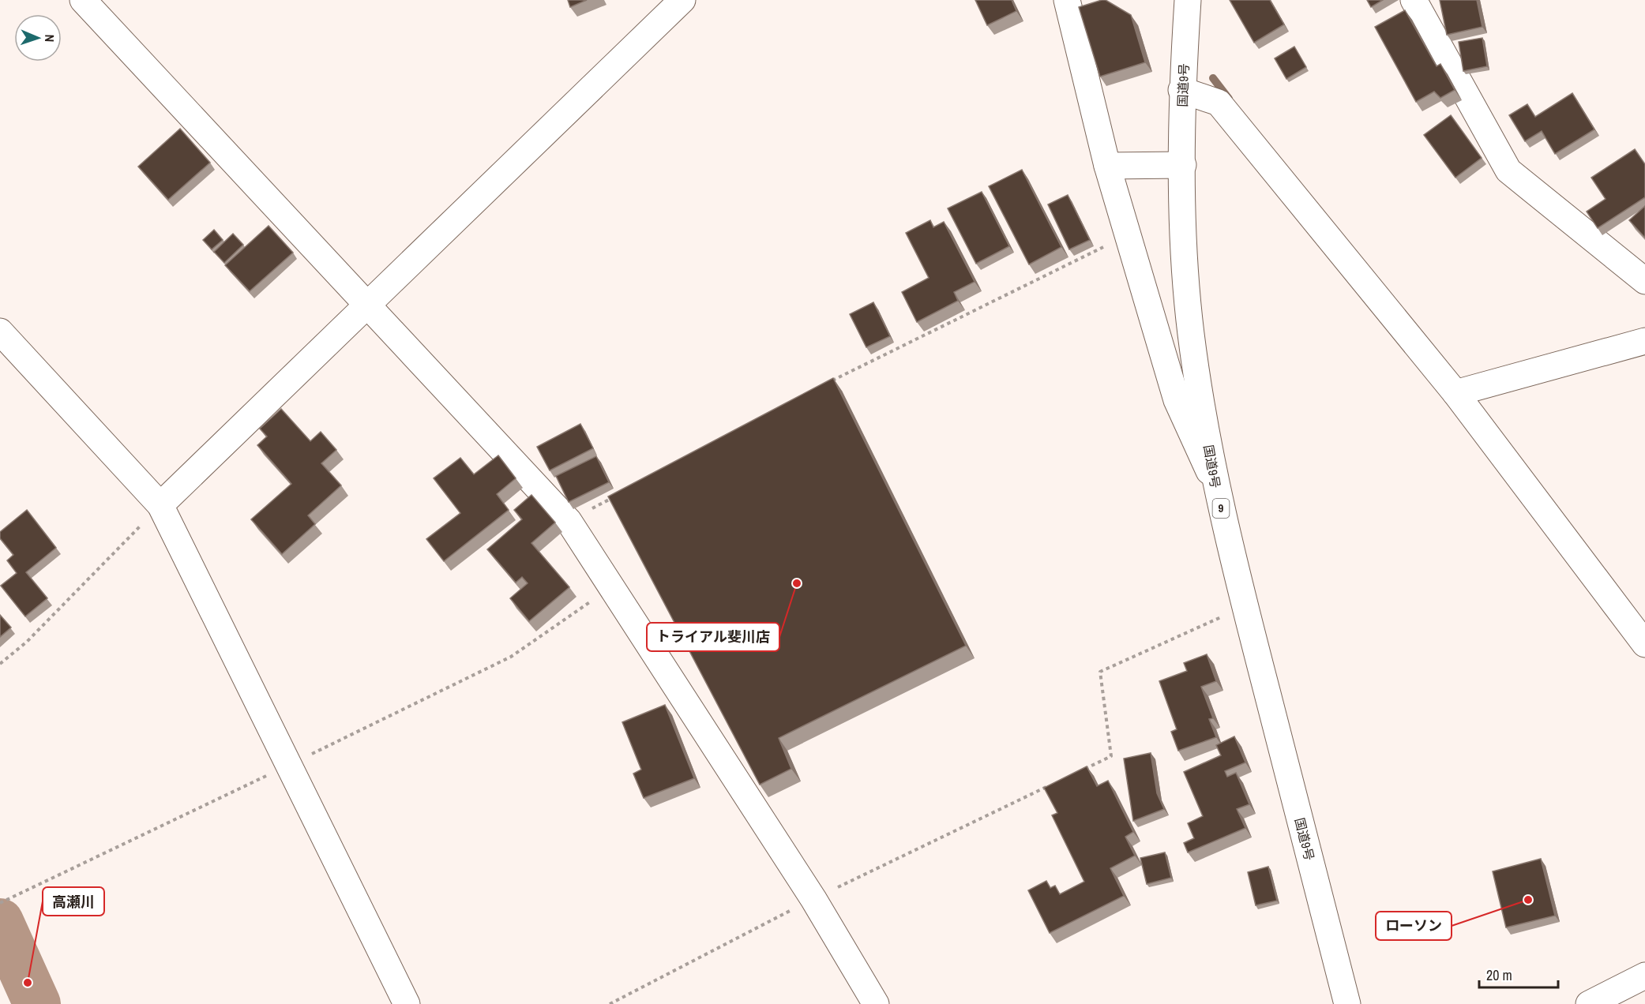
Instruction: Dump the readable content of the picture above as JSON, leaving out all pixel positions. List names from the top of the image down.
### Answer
{
  "streets": {
    "main road": ["国道9号", "9"]
  },
  "places": ["トライアル斐川店", "ローソン", "高瀬川"],
  "scale_bar": "20 m",
  "north": "right"
}
